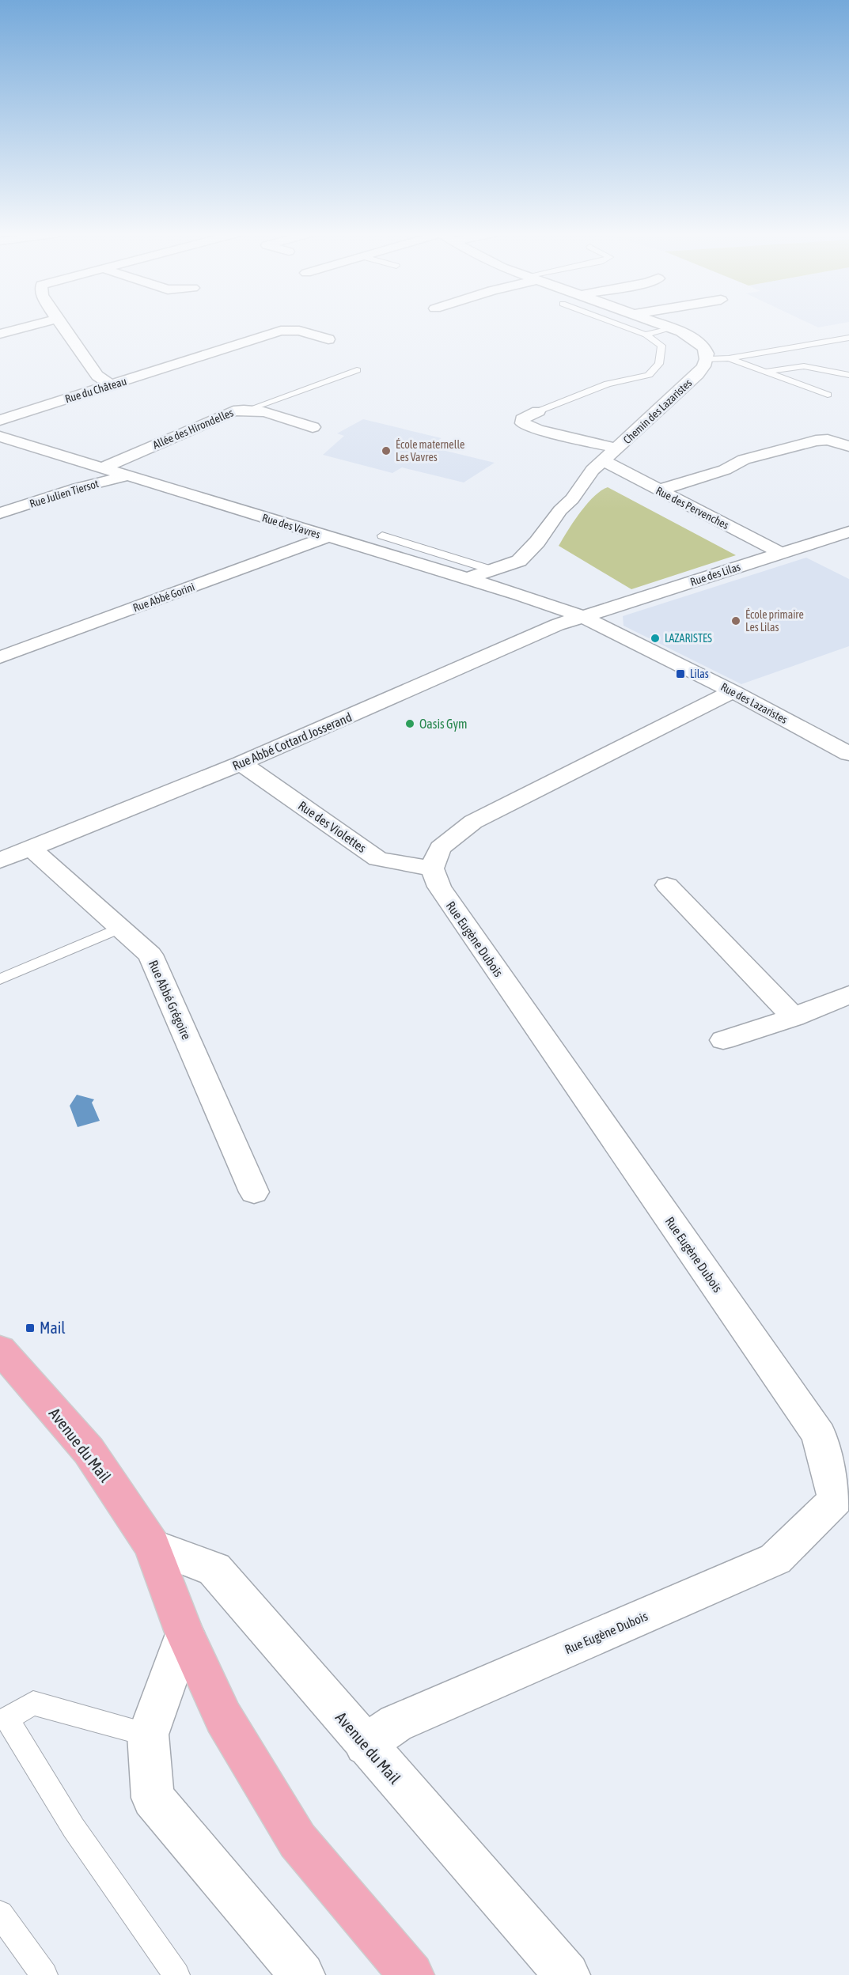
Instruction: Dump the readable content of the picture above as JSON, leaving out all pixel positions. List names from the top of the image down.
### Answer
{
  "streets": {
    "main road": ["Avenue du Mail"],
    "street": [
      "Rue du Château",
      "Chemin des Lazaristes",
      "Allée des Hirondelles",
      "Rue Julien Tiersot",
      "Rue des Pervenches",
      "Rue des Vavres",
      "Rue des Lilas",
      "Rue Abbé Gorini",
      "Rue des Lazaristes",
      "Rue Abbé Cottard Josserand",
      "Rue des Violettes",
      "Rue Eugène Dubois",
      "Rue Abbé Grégoire"
    ]
  },
  "crossings": [
    ["Chemin des Lazaristes", "Rue des Pervenches"],
    ["Chemin des Lazaristes", "Rue des Vavres"],
    ["Allée des Hirondelles", "Rue des Vavres"],
    ["Rue Julien Tiersot", "Rue des Vavres"],
    ["Rue des Pervenches", "Rue des Lilas"],
    ["Rue des Vavres", "Rue des Lilas"],
    ["Rue des Vavres", "Rue Abbé Gorini"],
    ["Rue des Vavres", "Rue des Lazaristes"],
    ["Rue des Vavres", "Rue Abbé Cottard Josserand"],
    ["Rue des Lilas", "Rue des Lazaristes"],
    ["Rue des Lilas", "Rue Abbé Cottard Josserand"],
    ["Rue des Lazaristes", "Rue Abbé Cottard Josserand"],
    ["Rue Abbé Cottard Josserand", "Rue des Violettes"],
    ["Rue Abbé Cottard Josserand", "Rue Abbé Grégoire"],
    ["Rue des Violettes", "Rue Eugène Dubois"],
    ["Rue Eugène Dubois", "Avenue du Mail"]
  ],
  "places": {
    "other": [
      "École maternelle Les Vavres",
      "École primaire Les Lilas",
      "LAZARISTES",
      "Oasis Gym"
    ],
    "transit": ["Lilas", "Mail"]
  }
}
